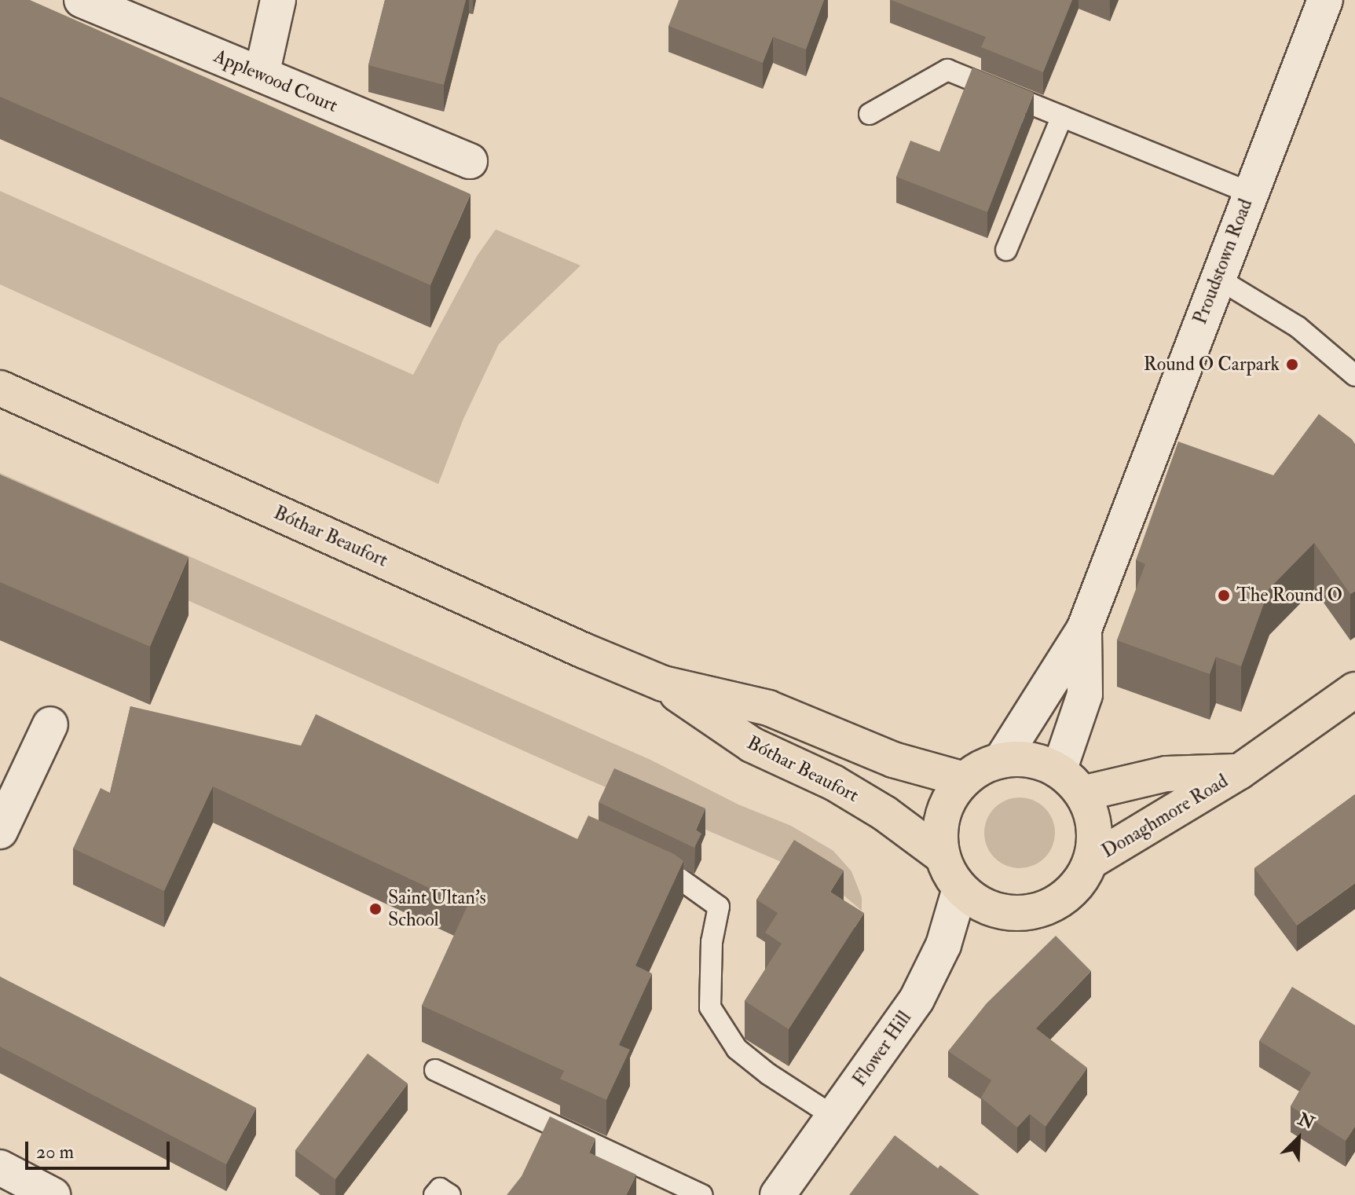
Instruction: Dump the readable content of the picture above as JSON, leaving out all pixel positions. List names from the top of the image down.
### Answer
{
  "streets": {
    "main road": [
      "Applewood Court",
      "Proudstown Road",
      "Bóthar Beaufort",
      "Donaghmore Road",
      "Flower Hill"
    ]
  },
  "crossings": [
    ["Proudstown Road", "Bóthar Beaufort"],
    ["Proudstown Road", "Donaghmore Road"],
    ["Proudstown Road", "Flower Hill"],
    ["Bóthar Beaufort", "Donaghmore Road"],
    ["Bóthar Beaufort", "Flower Hill"],
    ["Donaghmore Road", "Flower Hill"]
  ],
  "places": ["Round O Carpark", "The Round O", "Saint Ultan's School"],
  "scale_bar": "20 m",
  "north": "top right"
}
